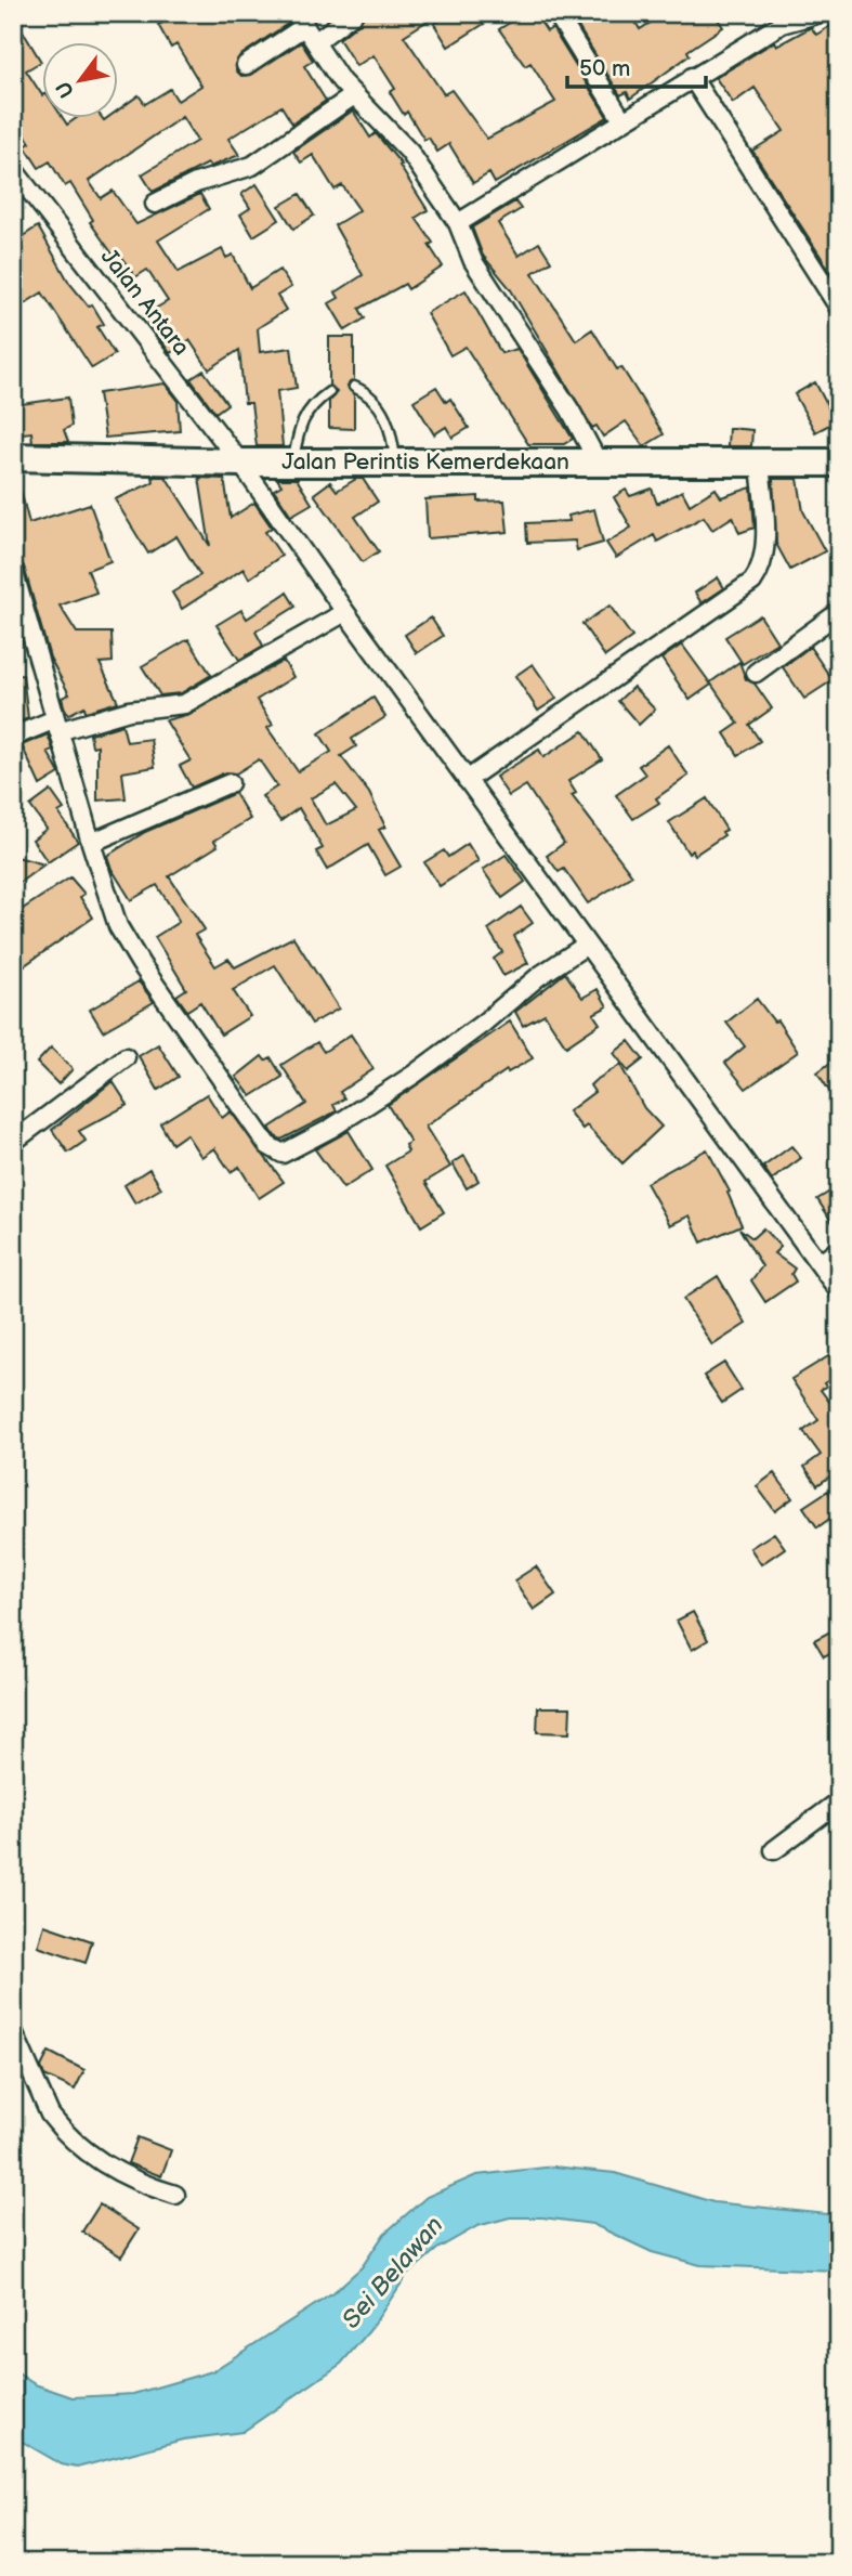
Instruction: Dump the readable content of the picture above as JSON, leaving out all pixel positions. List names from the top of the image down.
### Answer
{
  "streets": {
    "main road": ["Jalan Perintis Kemerdekaan"],
    "street": ["Jalan Antara"]
  },
  "crossings": [
    ["Jalan Antara", "Jalan Perintis Kemerdekaan"]
  ],
  "water": ["Sei Belawan"],
  "scale_bar": "50 m",
  "north": "bottom left"
}
